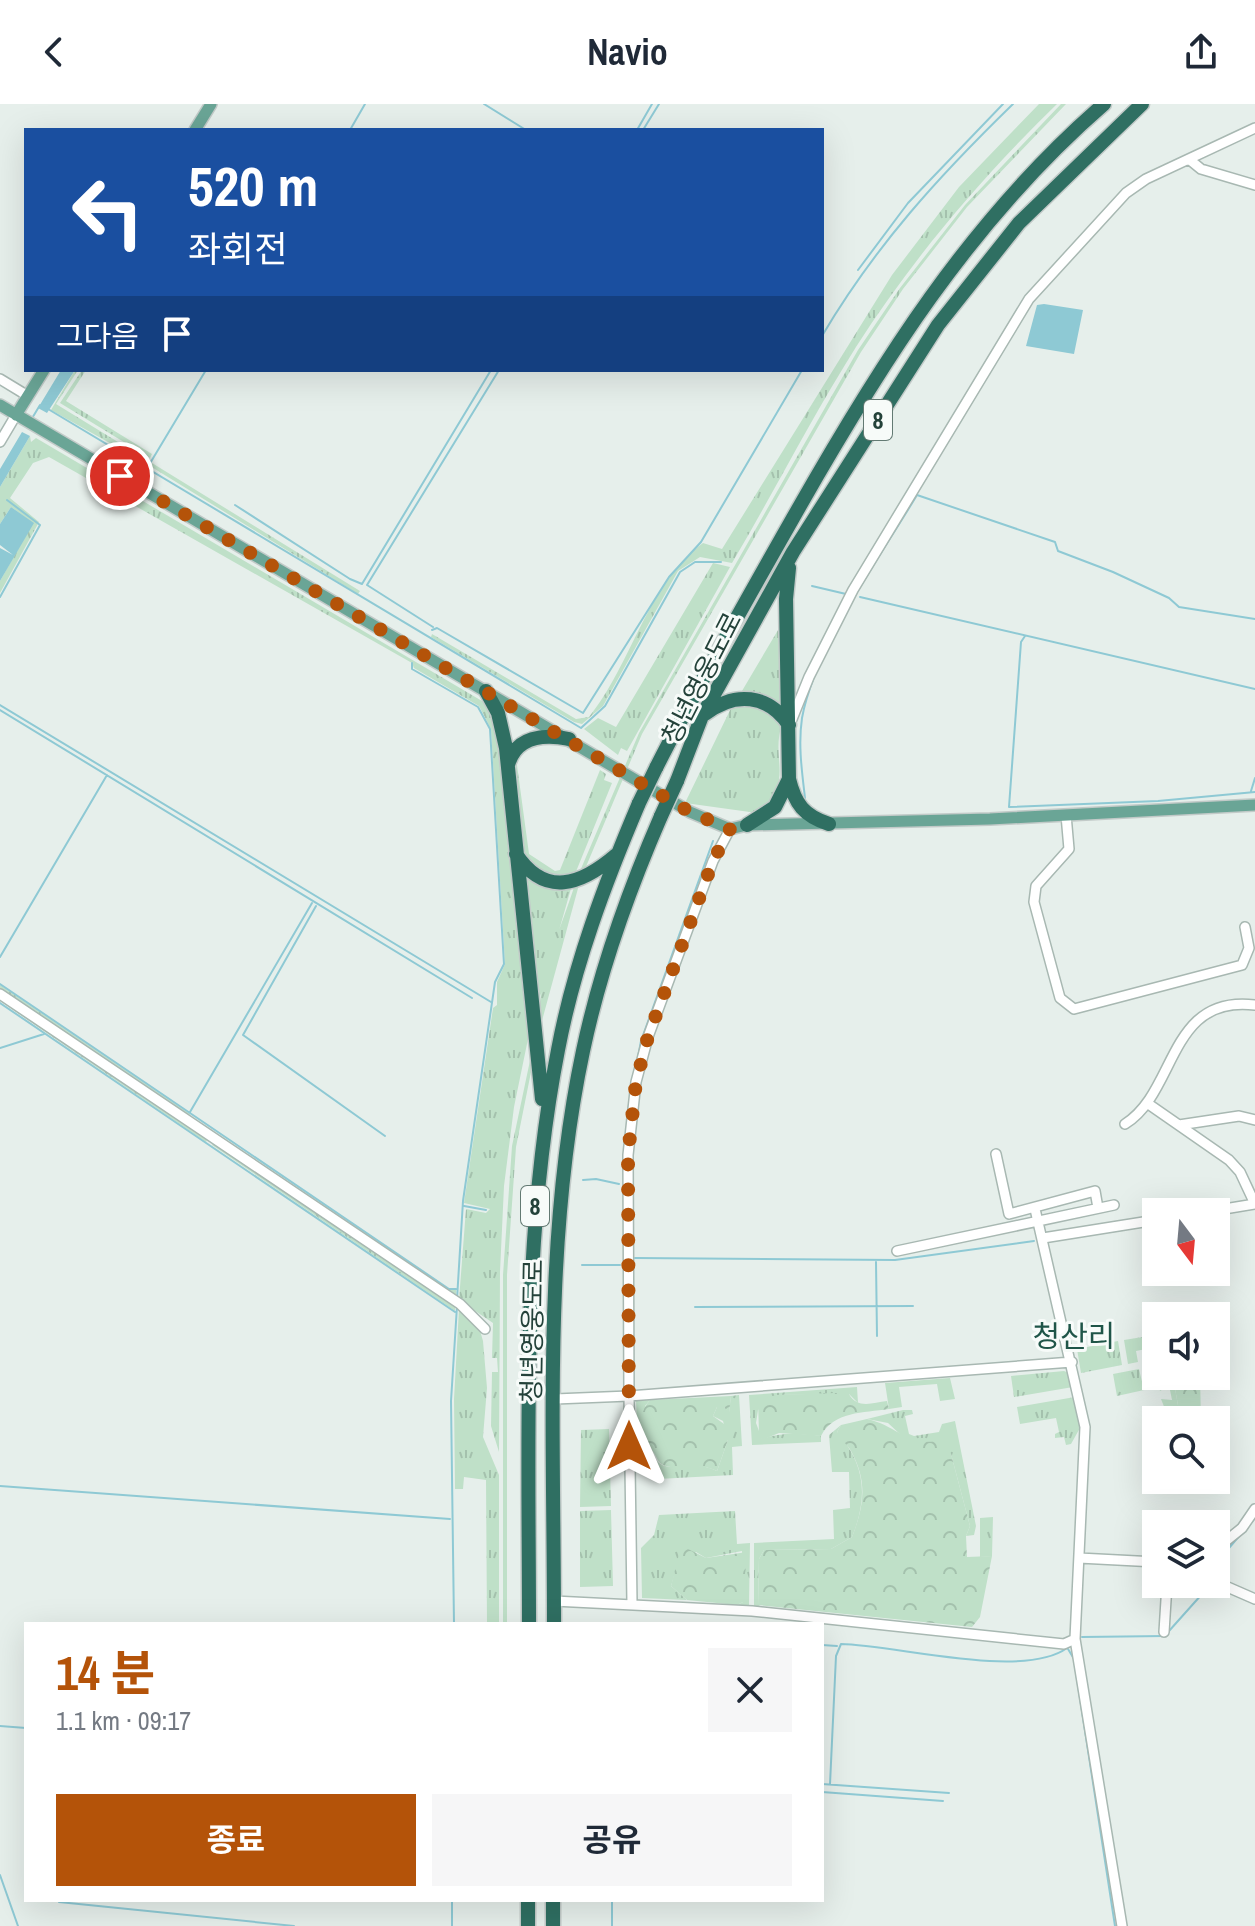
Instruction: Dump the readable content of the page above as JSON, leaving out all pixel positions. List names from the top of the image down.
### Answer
{
  "streets": {
    "highway": ["8", "청년영웅도로"]
  },
  "districts": ["청산리"],
  "north": "bottom",
  "page": {
    "header": "Navio",
    "turn": ["520 m", "좌회전"],
    "then": "그다음",
    "heading": ["14 분", "1.1 km · 09:17"],
    "buttons": ["종료", "공유"]
  }
}
